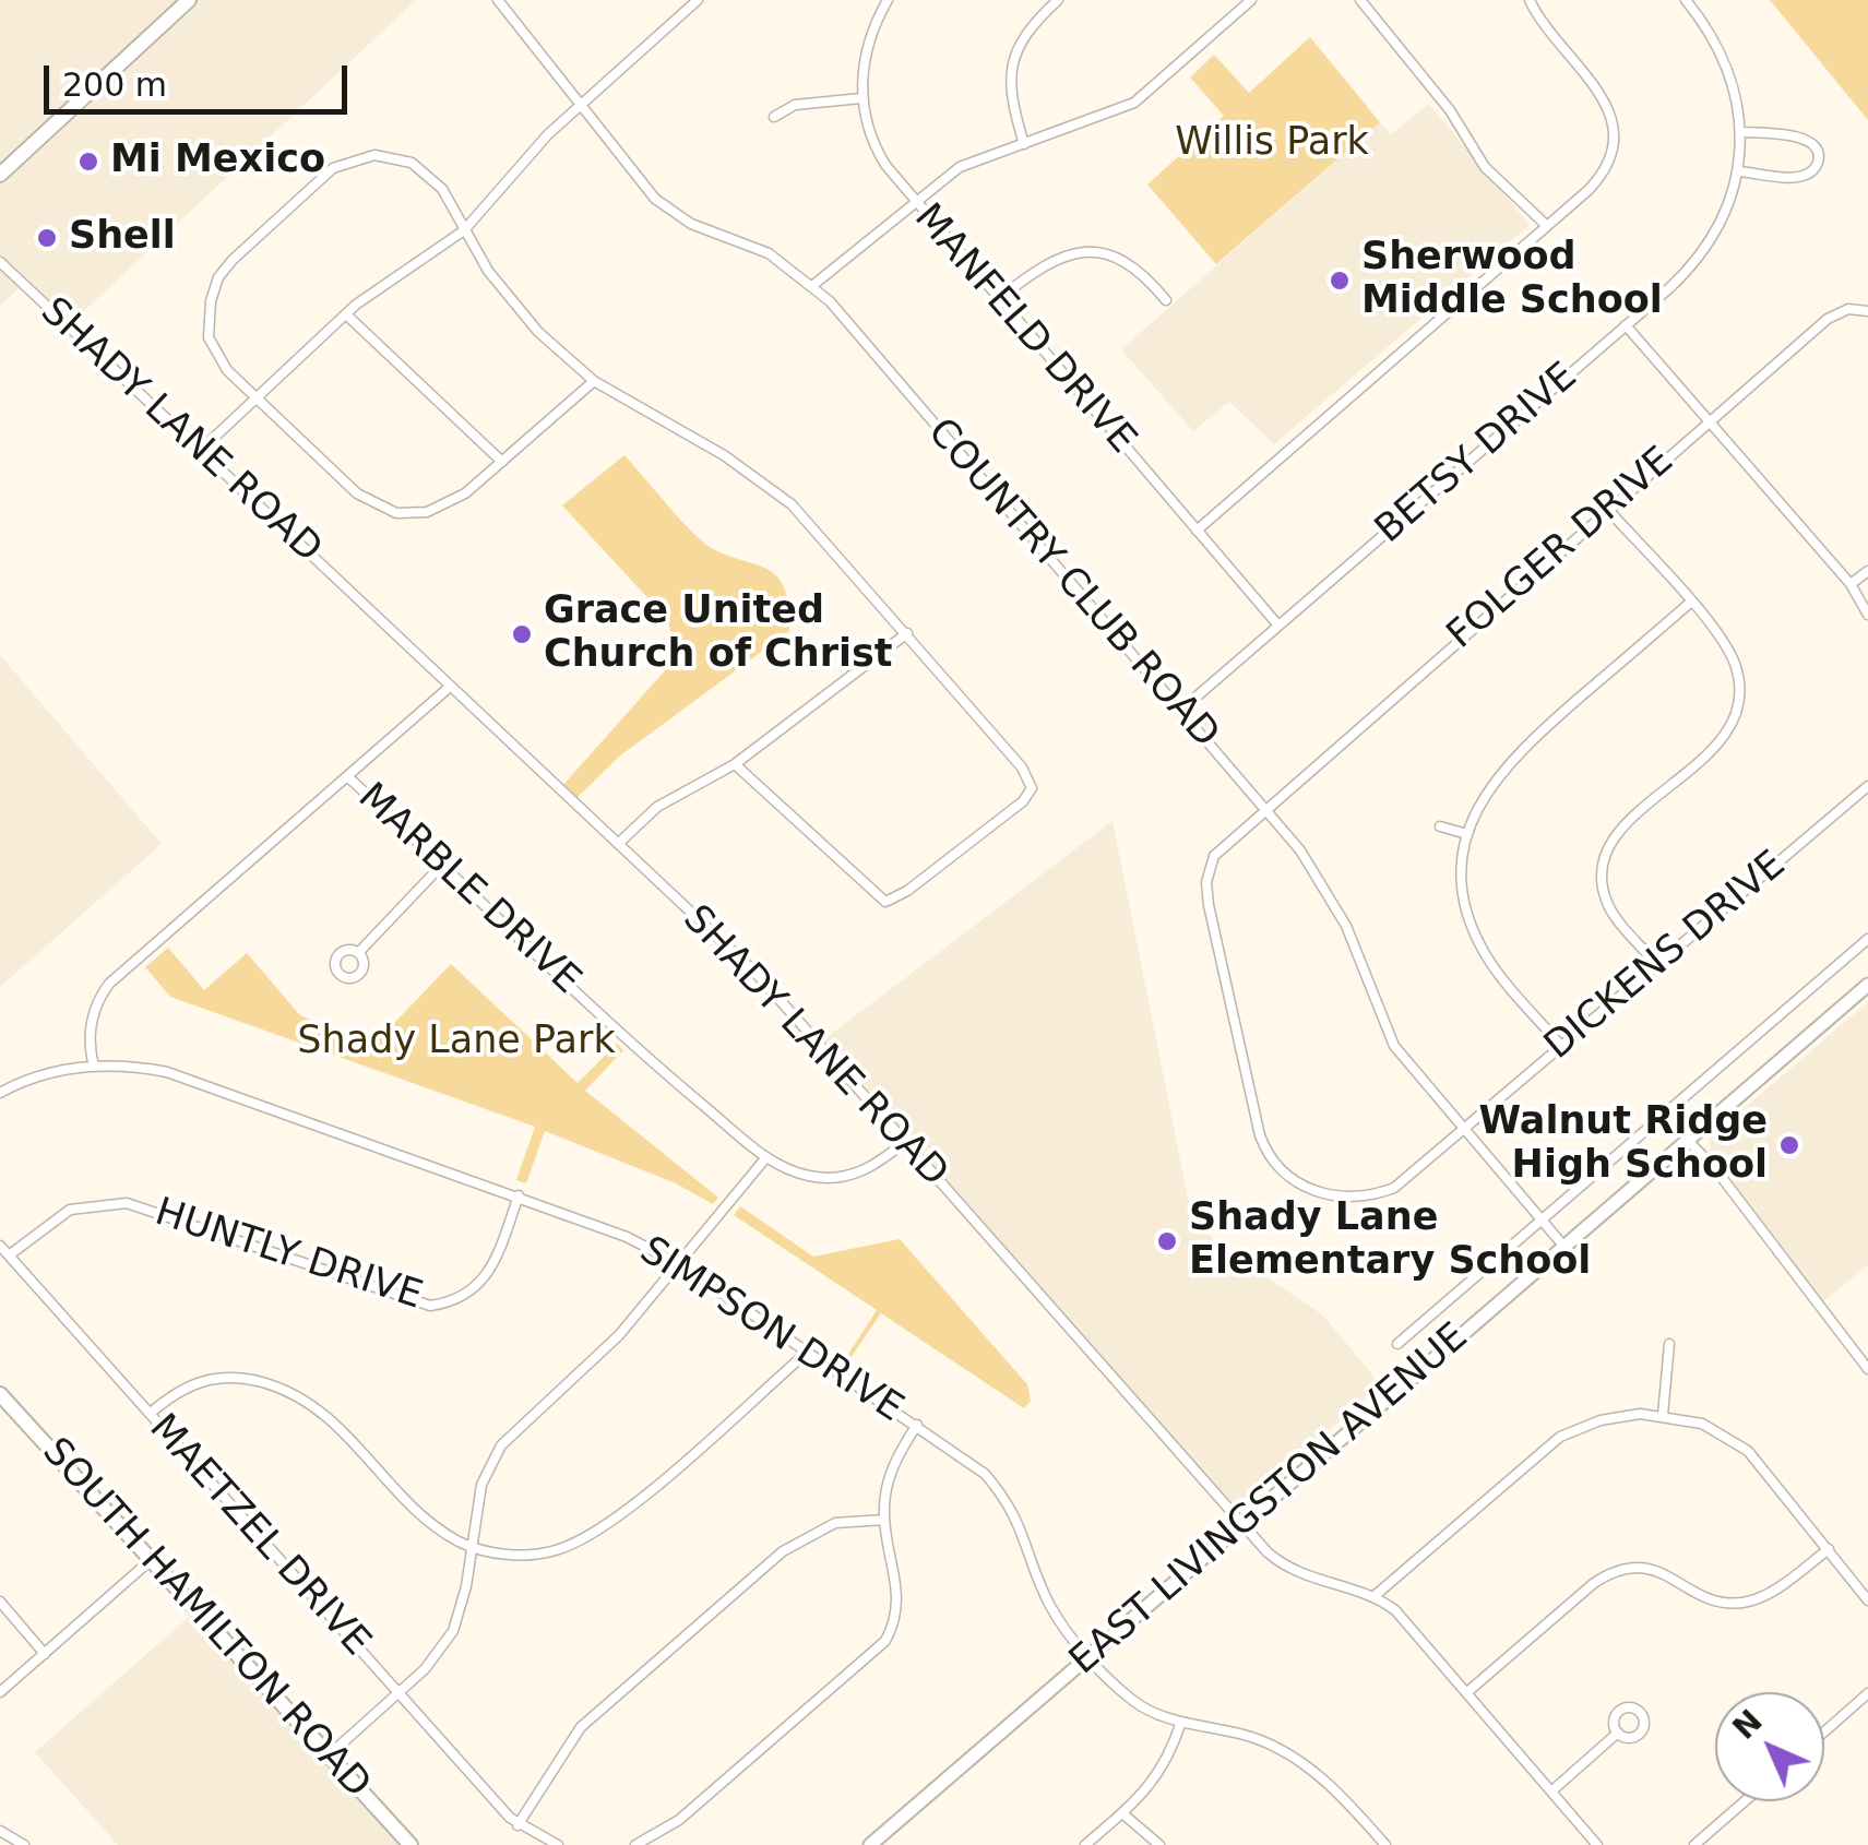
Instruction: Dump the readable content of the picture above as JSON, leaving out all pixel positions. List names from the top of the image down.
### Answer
{
  "streets": {
    "main road": ["EAST LIVINGSTON AVENUE", "SOUTH HAMILTON ROAD"],
    "street": [
      "MANFELD DRIVE",
      "SHADY LANE ROAD",
      "BETSY DRIVE",
      "FOLGER DRIVE",
      "COUNTRY CLUB ROAD",
      "MARBLE DRIVE",
      "DICKENS DRIVE",
      "HUNTLY DRIVE",
      "SIMPSON DRIVE",
      "MAETZEL DRIVE"
    ]
  },
  "crossings": [
    ["MANFELD DRIVE", "BETSY DRIVE"],
    ["SHADY LANE ROAD", "MARBLE DRIVE"],
    ["SHADY LANE ROAD", "EAST LIVINGSTON AVENUE"],
    ["BETSY DRIVE", "COUNTRY CLUB ROAD"],
    ["FOLGER DRIVE", "COUNTRY CLUB ROAD"],
    ["FOLGER DRIVE", "DICKENS DRIVE"],
    ["COUNTRY CLUB ROAD", "DICKENS DRIVE"],
    ["COUNTRY CLUB ROAD", "EAST LIVINGSTON AVENUE"],
    ["HUNTLY DRIVE", "SIMPSON DRIVE"],
    ["HUNTLY DRIVE", "MAETZEL DRIVE"],
    ["SIMPSON DRIVE", "EAST LIVINGSTON AVENUE"]
  ],
  "parks": ["Willis Park", "Shady Lane Park"],
  "places": [
    "Mi Mexico",
    "Shell",
    "Sherwood Middle School",
    "Grace United Church of Christ",
    "Walnut Ridge High School",
    "Shady Lane Elementary School"
  ],
  "scale_bar": "200 m",
  "north": "top left"
}
